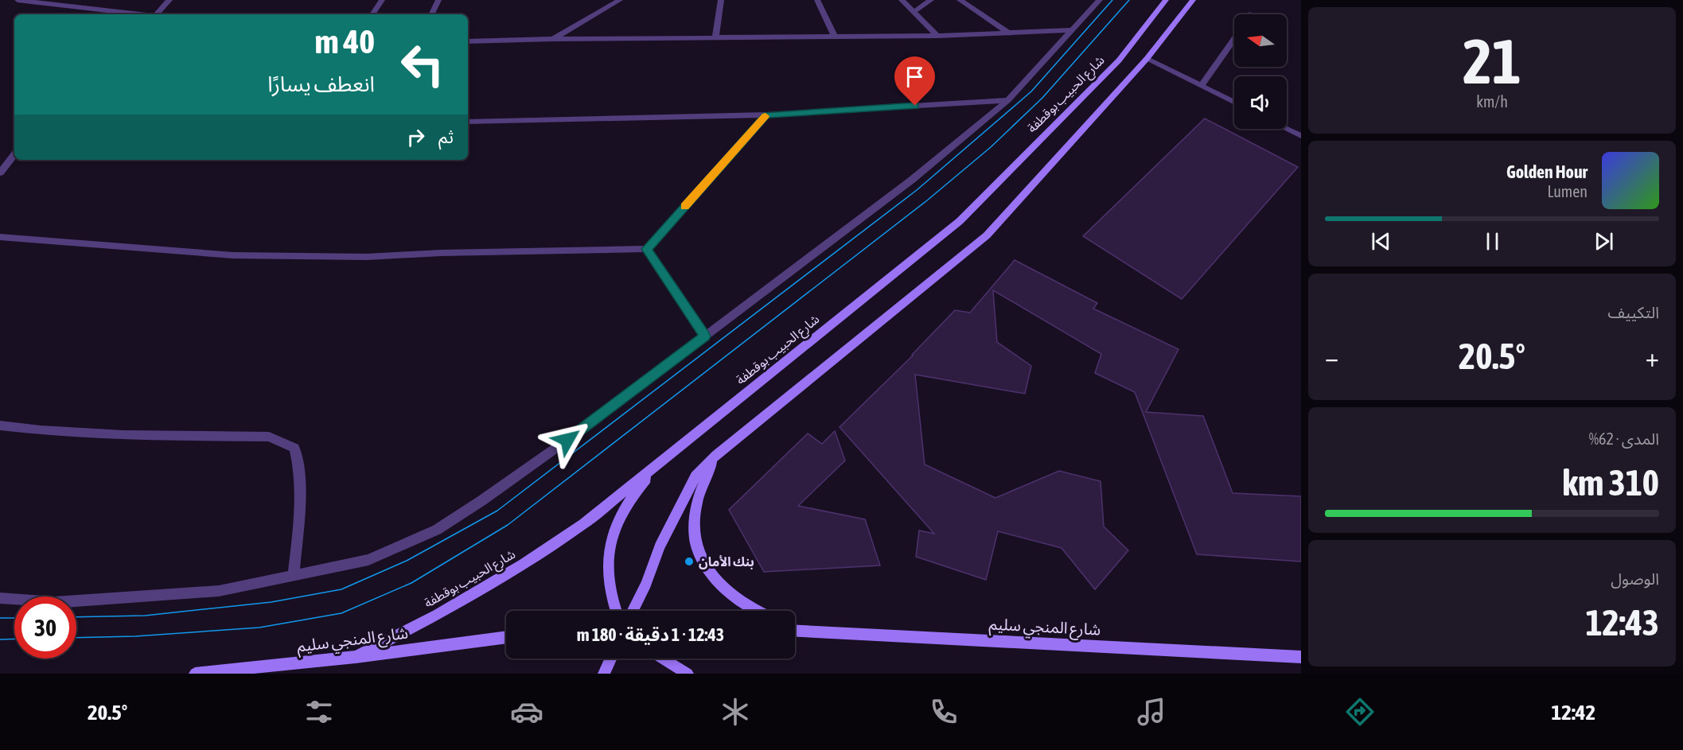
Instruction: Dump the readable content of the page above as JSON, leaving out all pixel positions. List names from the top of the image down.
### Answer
{
  "streets": {
    "main road": ["شارع الحبيب بوقطفة", "شارع المنجي سليم"]
  },
  "crossings": [
    ["شارع الحبيب بوقطفة", "شارع المنجي سليم"]
  ],
  "places": ["بنك الأمان"],
  "north": "left",
  "page": {
    "tile": [
      ["21", "km/h"],
      "التكييف",
      ["المدى · 62%", "310 km"],
      ["الوصول", "12:43"]
    ],
    "turn": ["40 m", "انعطف يسارًا"],
    "then": "ثم",
    "song": ["Golden Hour", "Lumen"],
    "heat": ["−", "20.5°", "+"],
    "limit": "30",
    "trip": "12:43 · 1 دقيقة · 180 m",
    "tabs": ["12:42", "20.5°"]
  }
}
